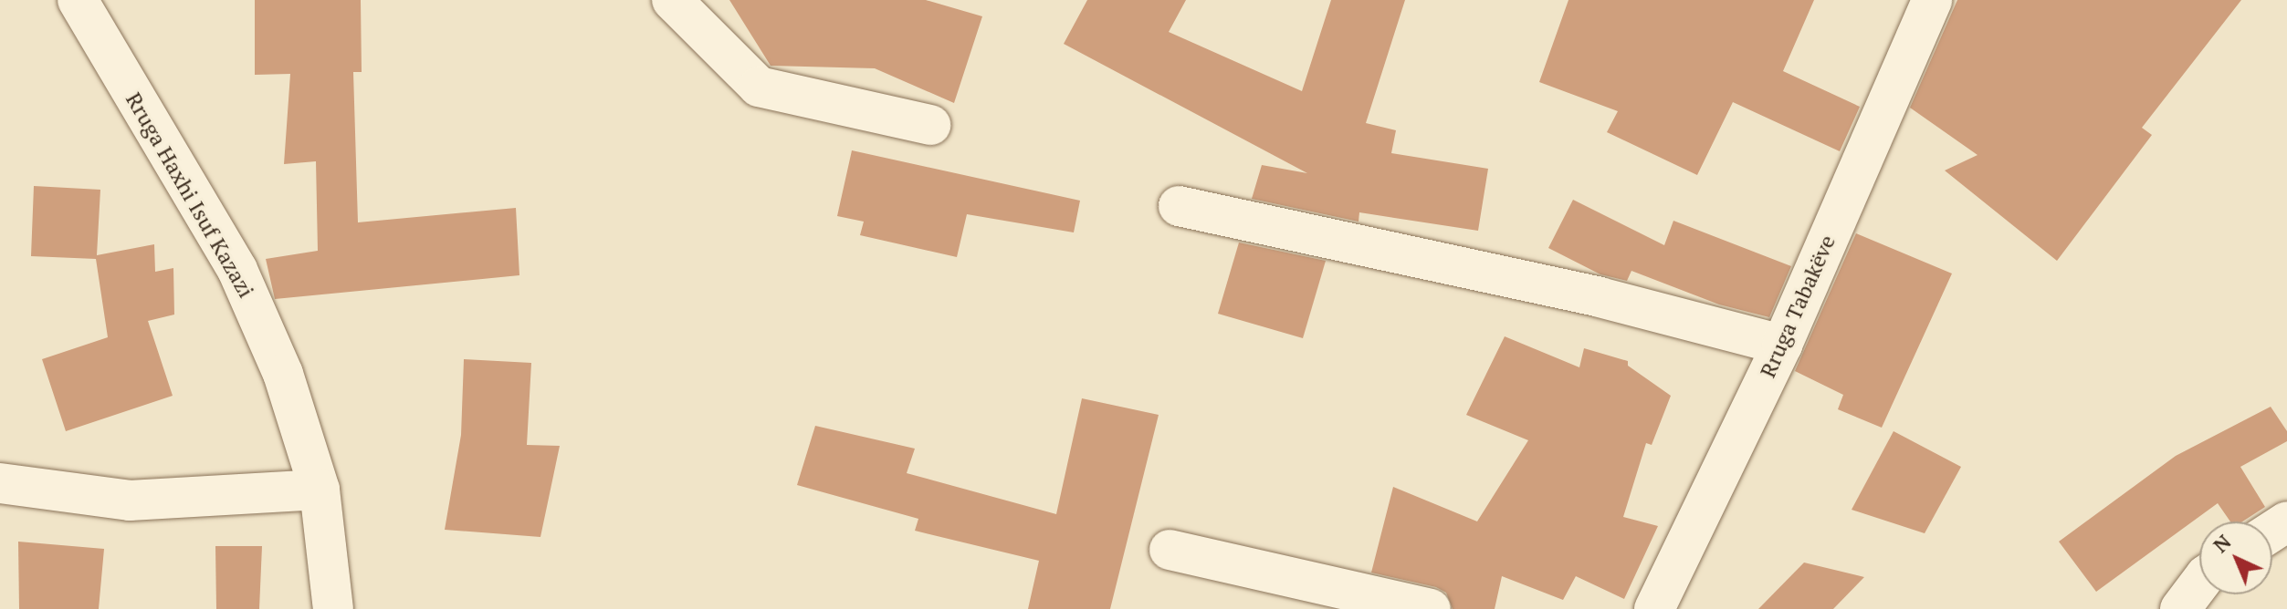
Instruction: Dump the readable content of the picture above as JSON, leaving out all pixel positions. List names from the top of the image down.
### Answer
{
  "streets": {
    "street": ["Rruga Haxhi Isuf Kazazi", "Rruga Tabakëve"]
  },
  "north": "top left"
}
